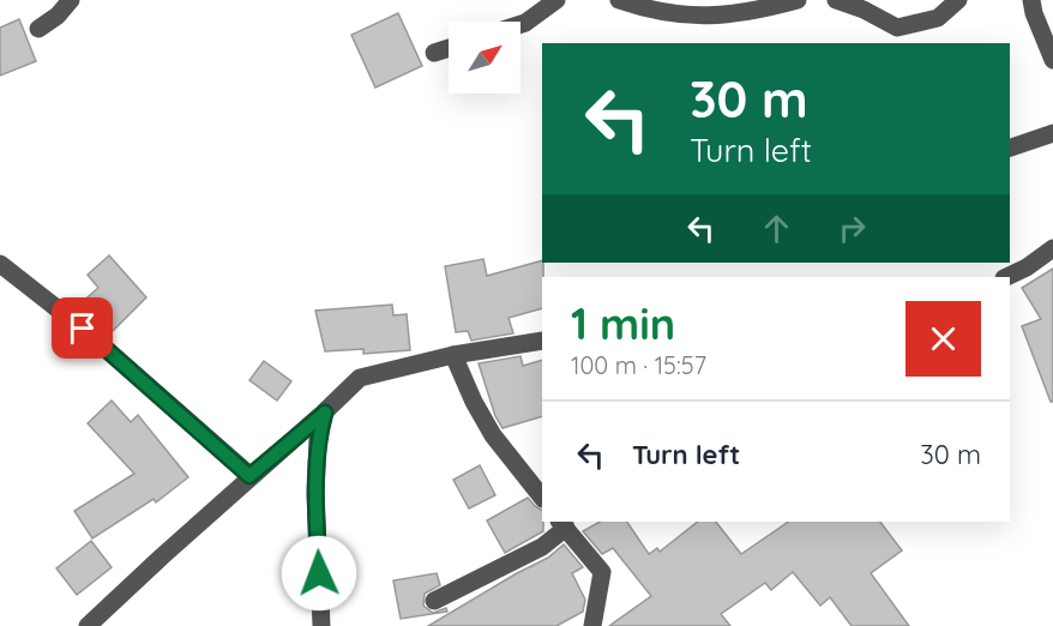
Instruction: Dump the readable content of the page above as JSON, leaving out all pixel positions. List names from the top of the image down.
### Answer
{
  "north": "top right",
  "page": {
    "turn": ["30 m", "Turn left"],
    "heading": ["1 min", "100 m · 15:57"],
    "list": [
      {
        "name": "Turn left",
        "value": "30 m"
      }
    ]
  }
}
